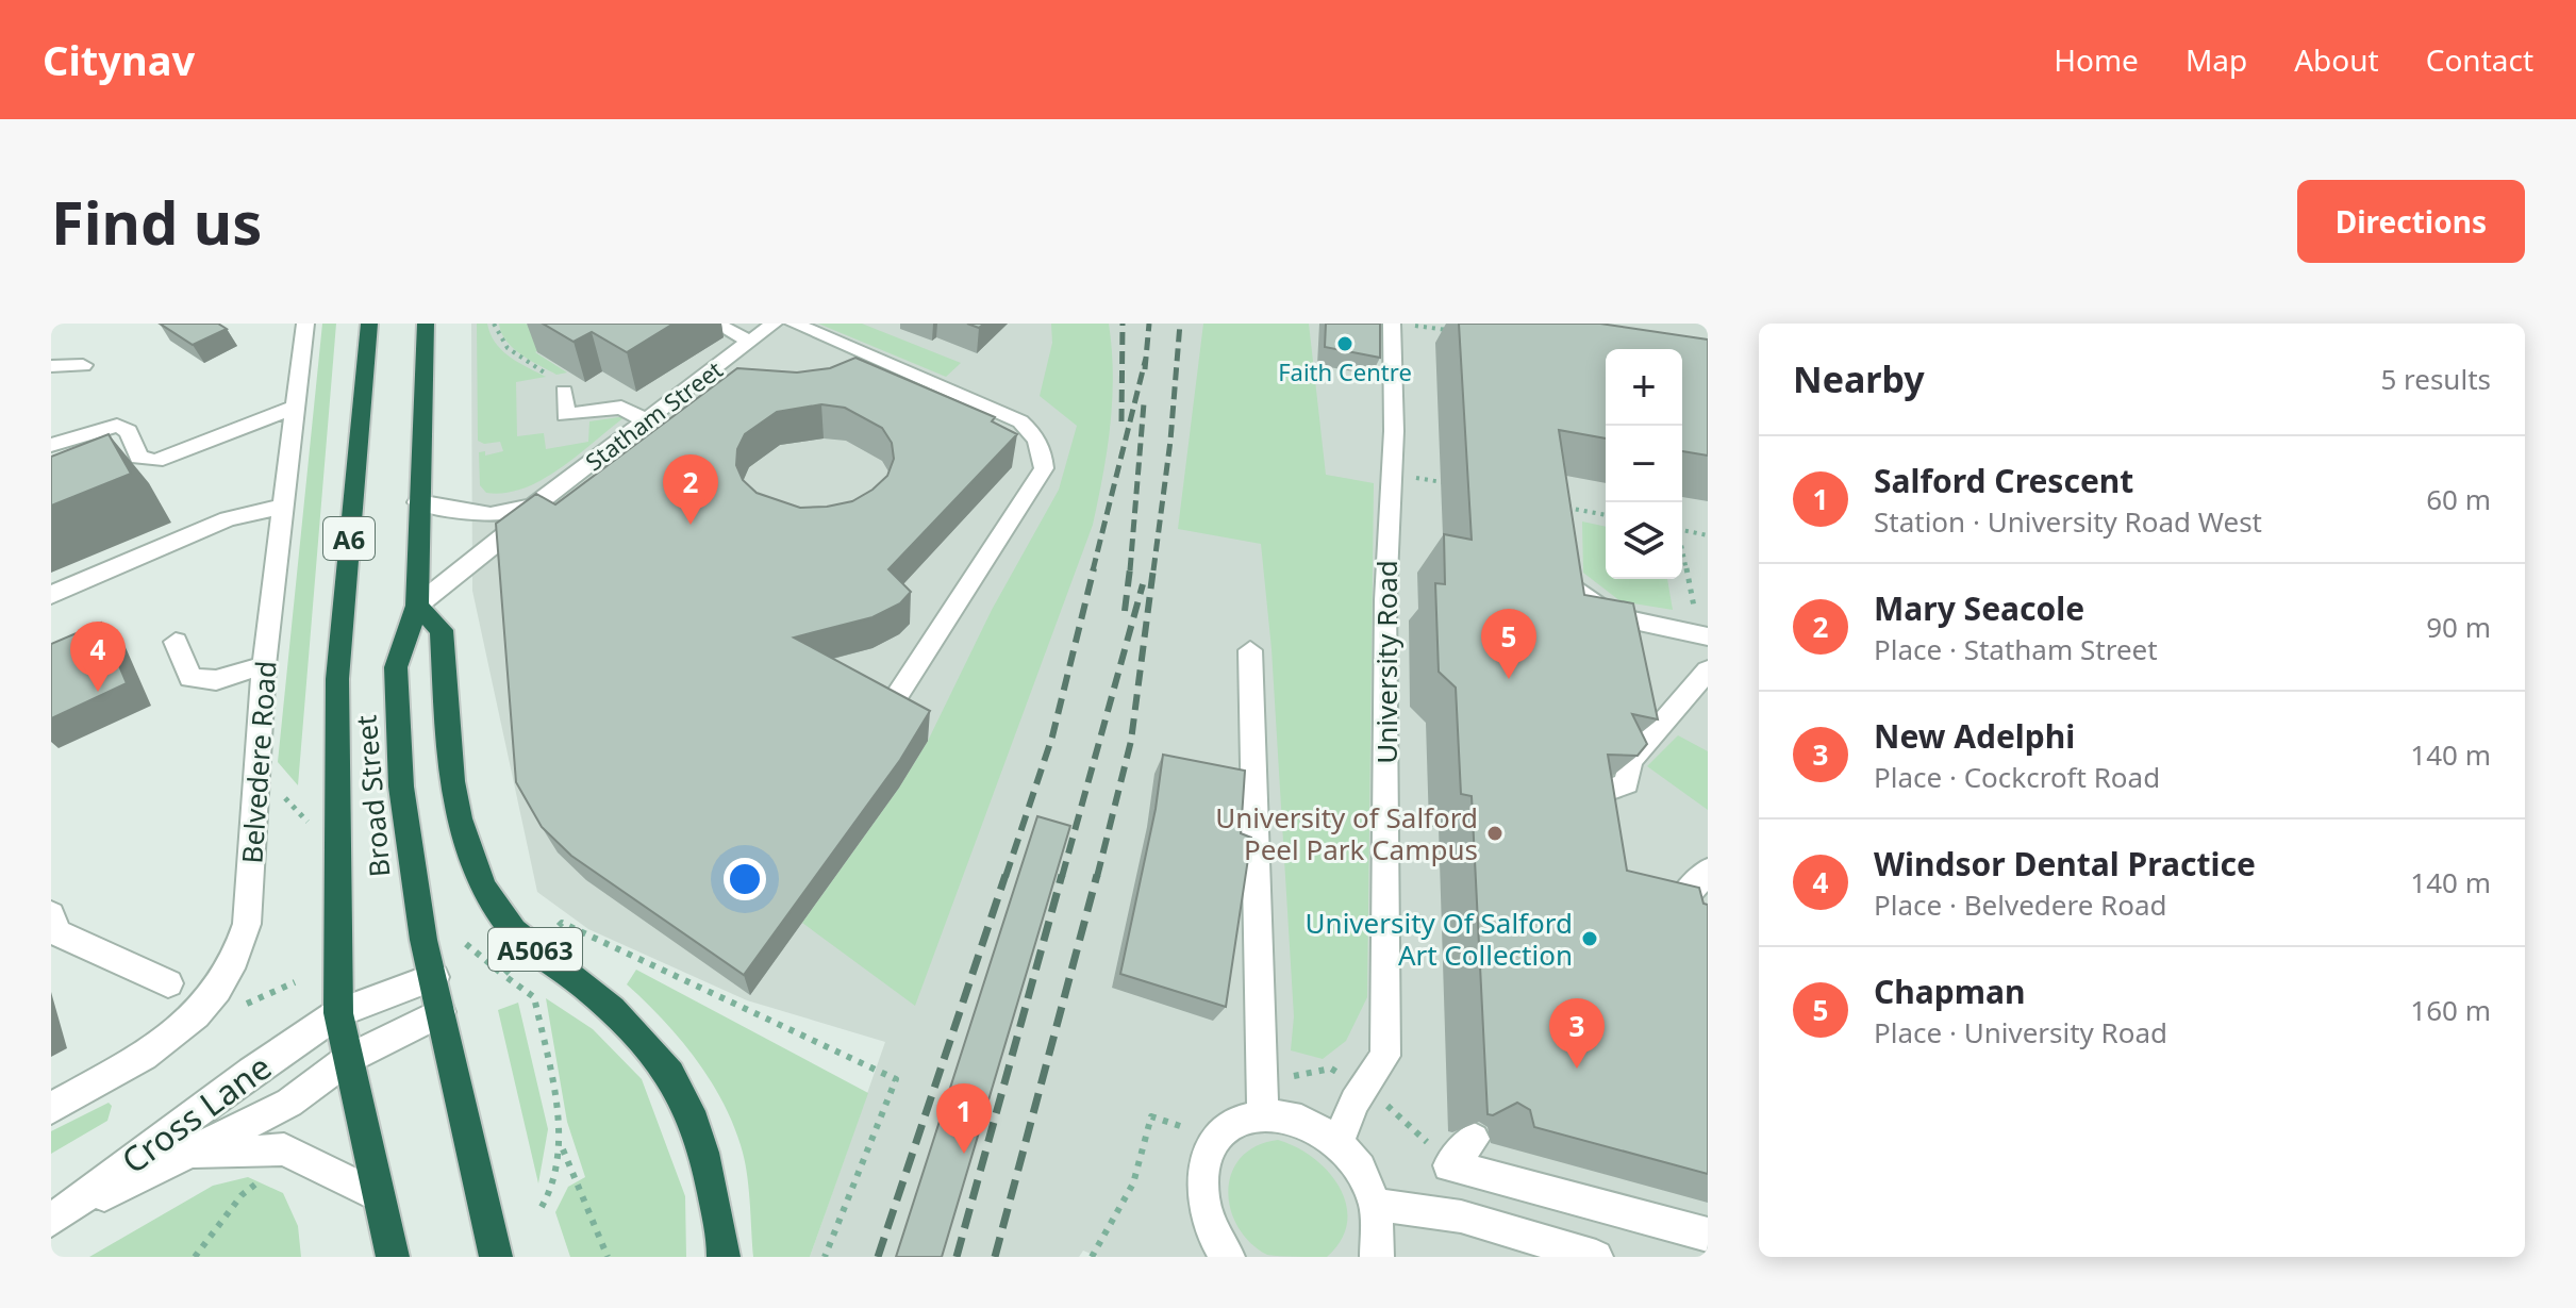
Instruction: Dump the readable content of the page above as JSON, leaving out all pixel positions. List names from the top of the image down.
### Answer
{
  "streets": {
    "highway": ["A6", "Broad Street", "A5063"],
    "street": [
      "Statham Street",
      "University Road",
      "Belvedere Road",
      "Cross Lane"
    ]
  },
  "crossings": [
    ["Statham Street", "Broad Street"],
    ["Statham Street", "A5063"],
    ["Broad Street", "A5063"],
    ["Broad Street", "Cross Lane"]
  ],
  "places": ["Faith Centre", "University of Salford Peel Park Campus", "University Of Salford Art Collection"],
  "page": {
    "header": "Citynav",
    "nav": [
      "Home",
      "Map",
      "About",
      "Contact"
    ],
    "buttons": "Directions",
    "title": "Find us",
    "heading": ["Nearby", "5 results"],
    "map_buttons": ["+", "−"],
    "list": [
      {
        "mark": "1",
        "name": "Salford Crescent",
        "note": "Station · University Road West",
        "value": "60 m"
      },
      {
        "mark": "2",
        "name": "Mary Seacole",
        "note": "Place · Statham Street",
        "value": "90 m"
      },
      {
        "mark": "3",
        "name": "New Adelphi",
        "note": "Place · Cockcroft Road",
        "value": "140 m"
      },
      {
        "mark": "4",
        "name": "Windsor Dental Practice",
        "note": "Place · Belvedere Road",
        "value": "140 m"
      },
      {
        "mark": "5",
        "name": "Chapman",
        "note": "Place · University Road",
        "value": "160 m"
      }
    ],
    "pins": [
      "2",
      "5",
      "4",
      "3",
      "1"
    ]
  }
}
